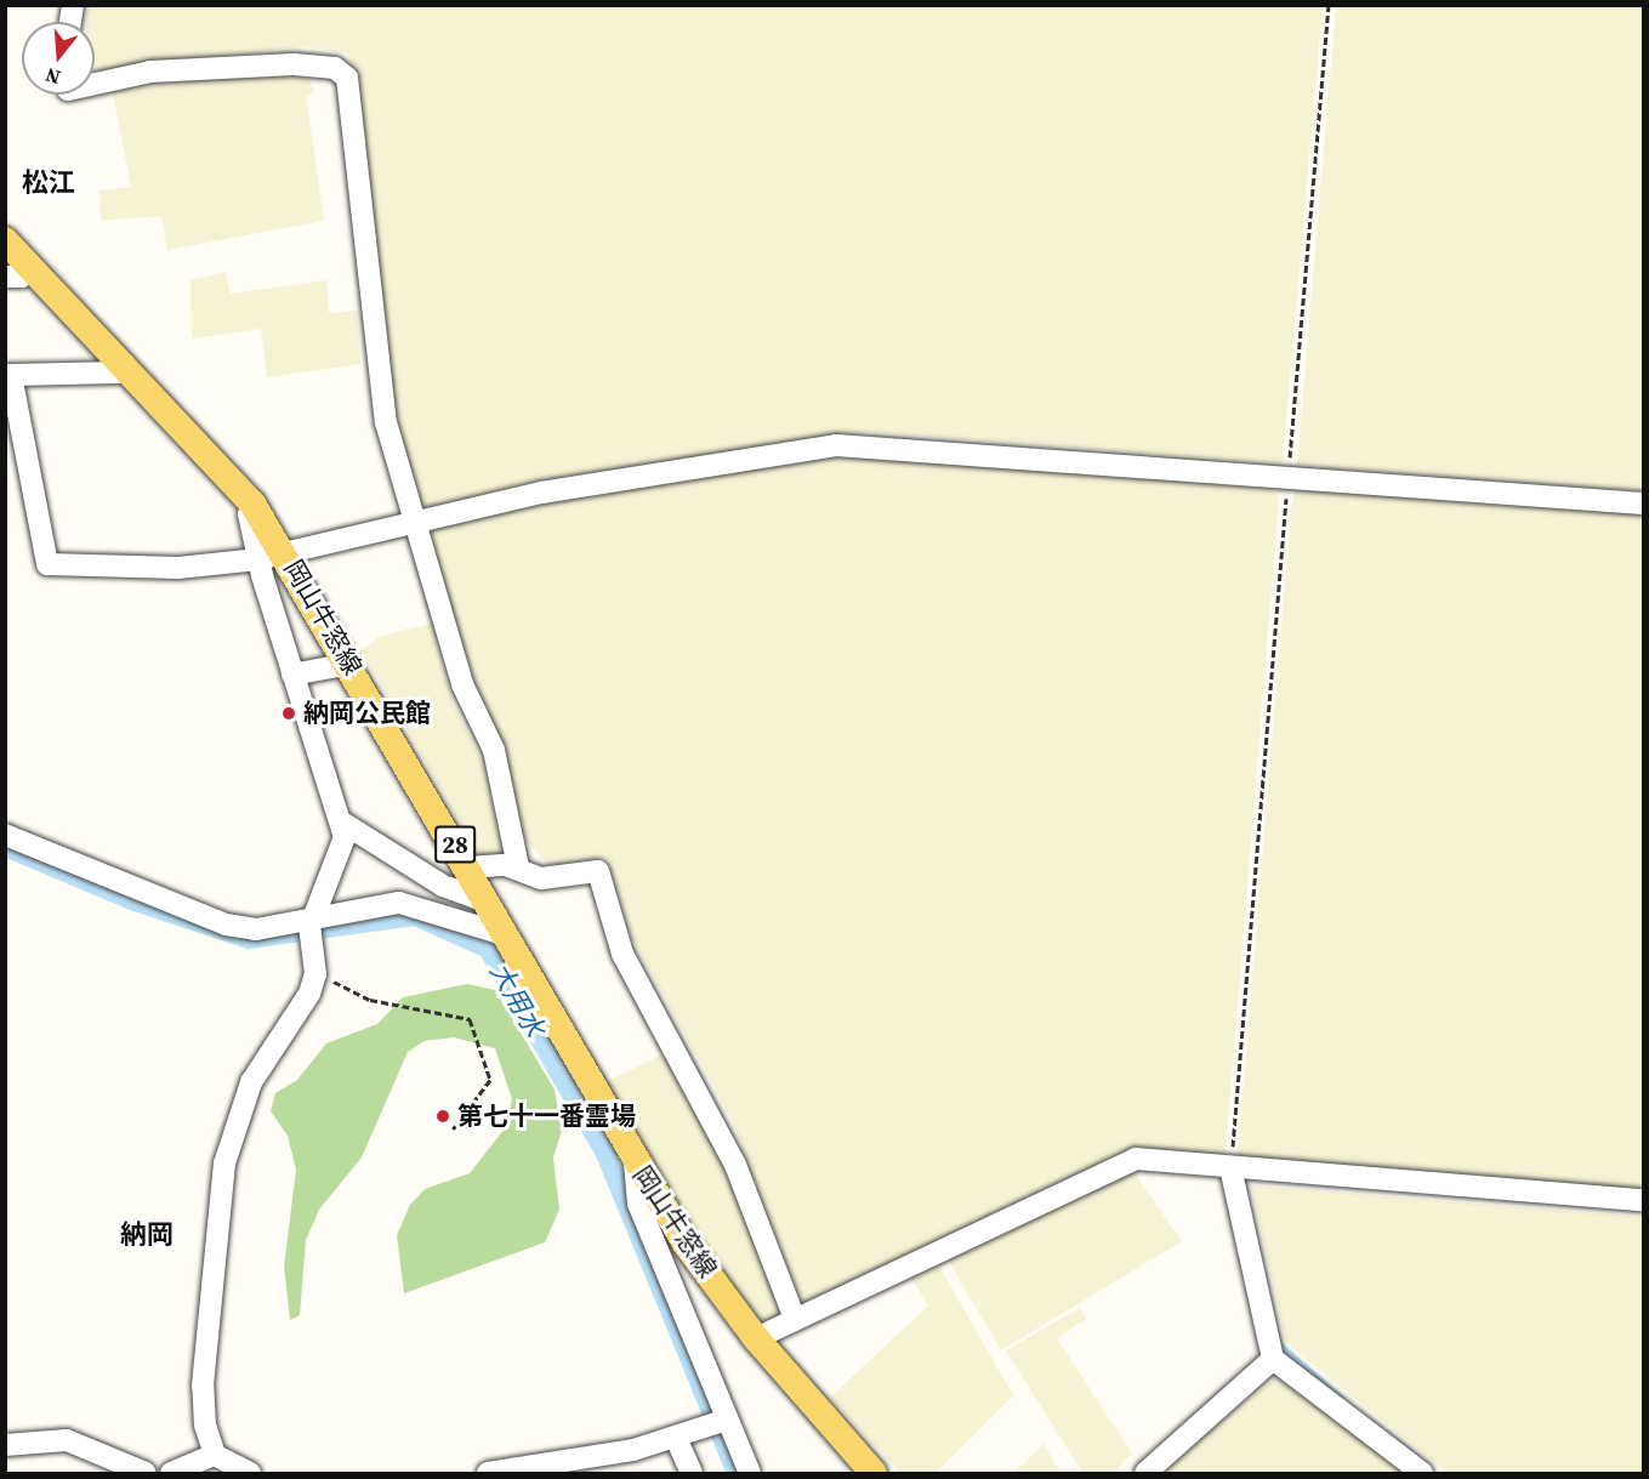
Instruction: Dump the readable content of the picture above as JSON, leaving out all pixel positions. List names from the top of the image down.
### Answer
{
  "streets": {
    "main road": ["岡山牛窓線", "28"]
  },
  "districts": ["松江", "納岡"],
  "water": ["大用水"],
  "places": ["納岡公民館", "第七十一番霊場"],
  "north": "bottom"
}
